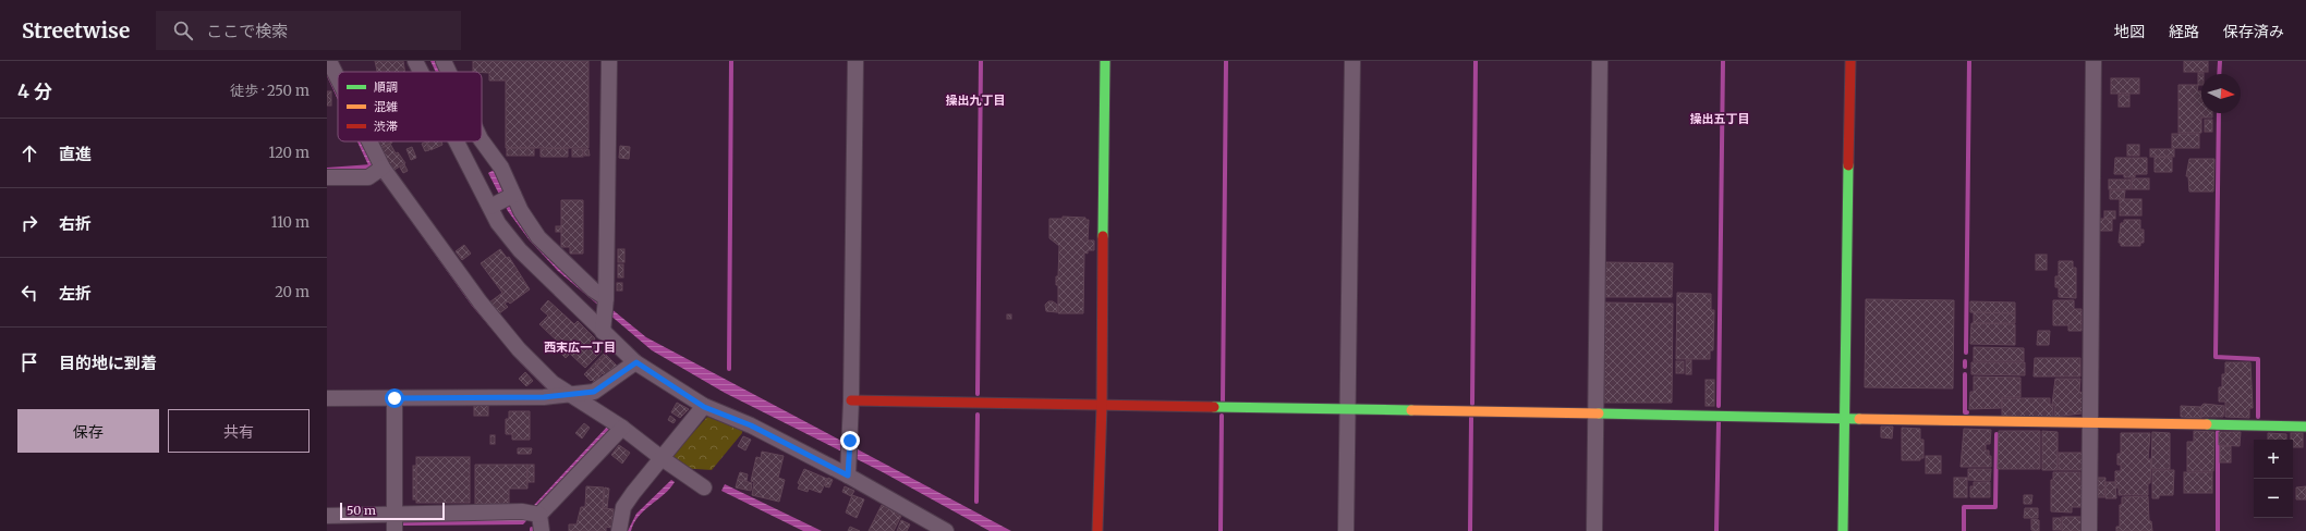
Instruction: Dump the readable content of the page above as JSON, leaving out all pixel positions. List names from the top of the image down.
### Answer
{
  "districts": ["操出九丁目", "操出五丁目", "西末広一丁目"],
  "legend": ["順調", "混雑", "渋滞"],
  "scale_bar": "50 m",
  "north": "right",
  "page": {
    "header": "Streetwise",
    "search": "ここで検索",
    "nav": ["地図", "経路", "保存済み"],
    "heading": ["4 分", "徒歩 · 250 m"],
    "list": [
      ["直進", "120 m"],
      ["右折", "110 m"],
      ["左折", "20 m"],
      "目的地に到着"
    ],
    "buttons": ["保存", "共有"],
    "map_buttons": ["+", "−"],
    "scale": "50 m"
  }
}
